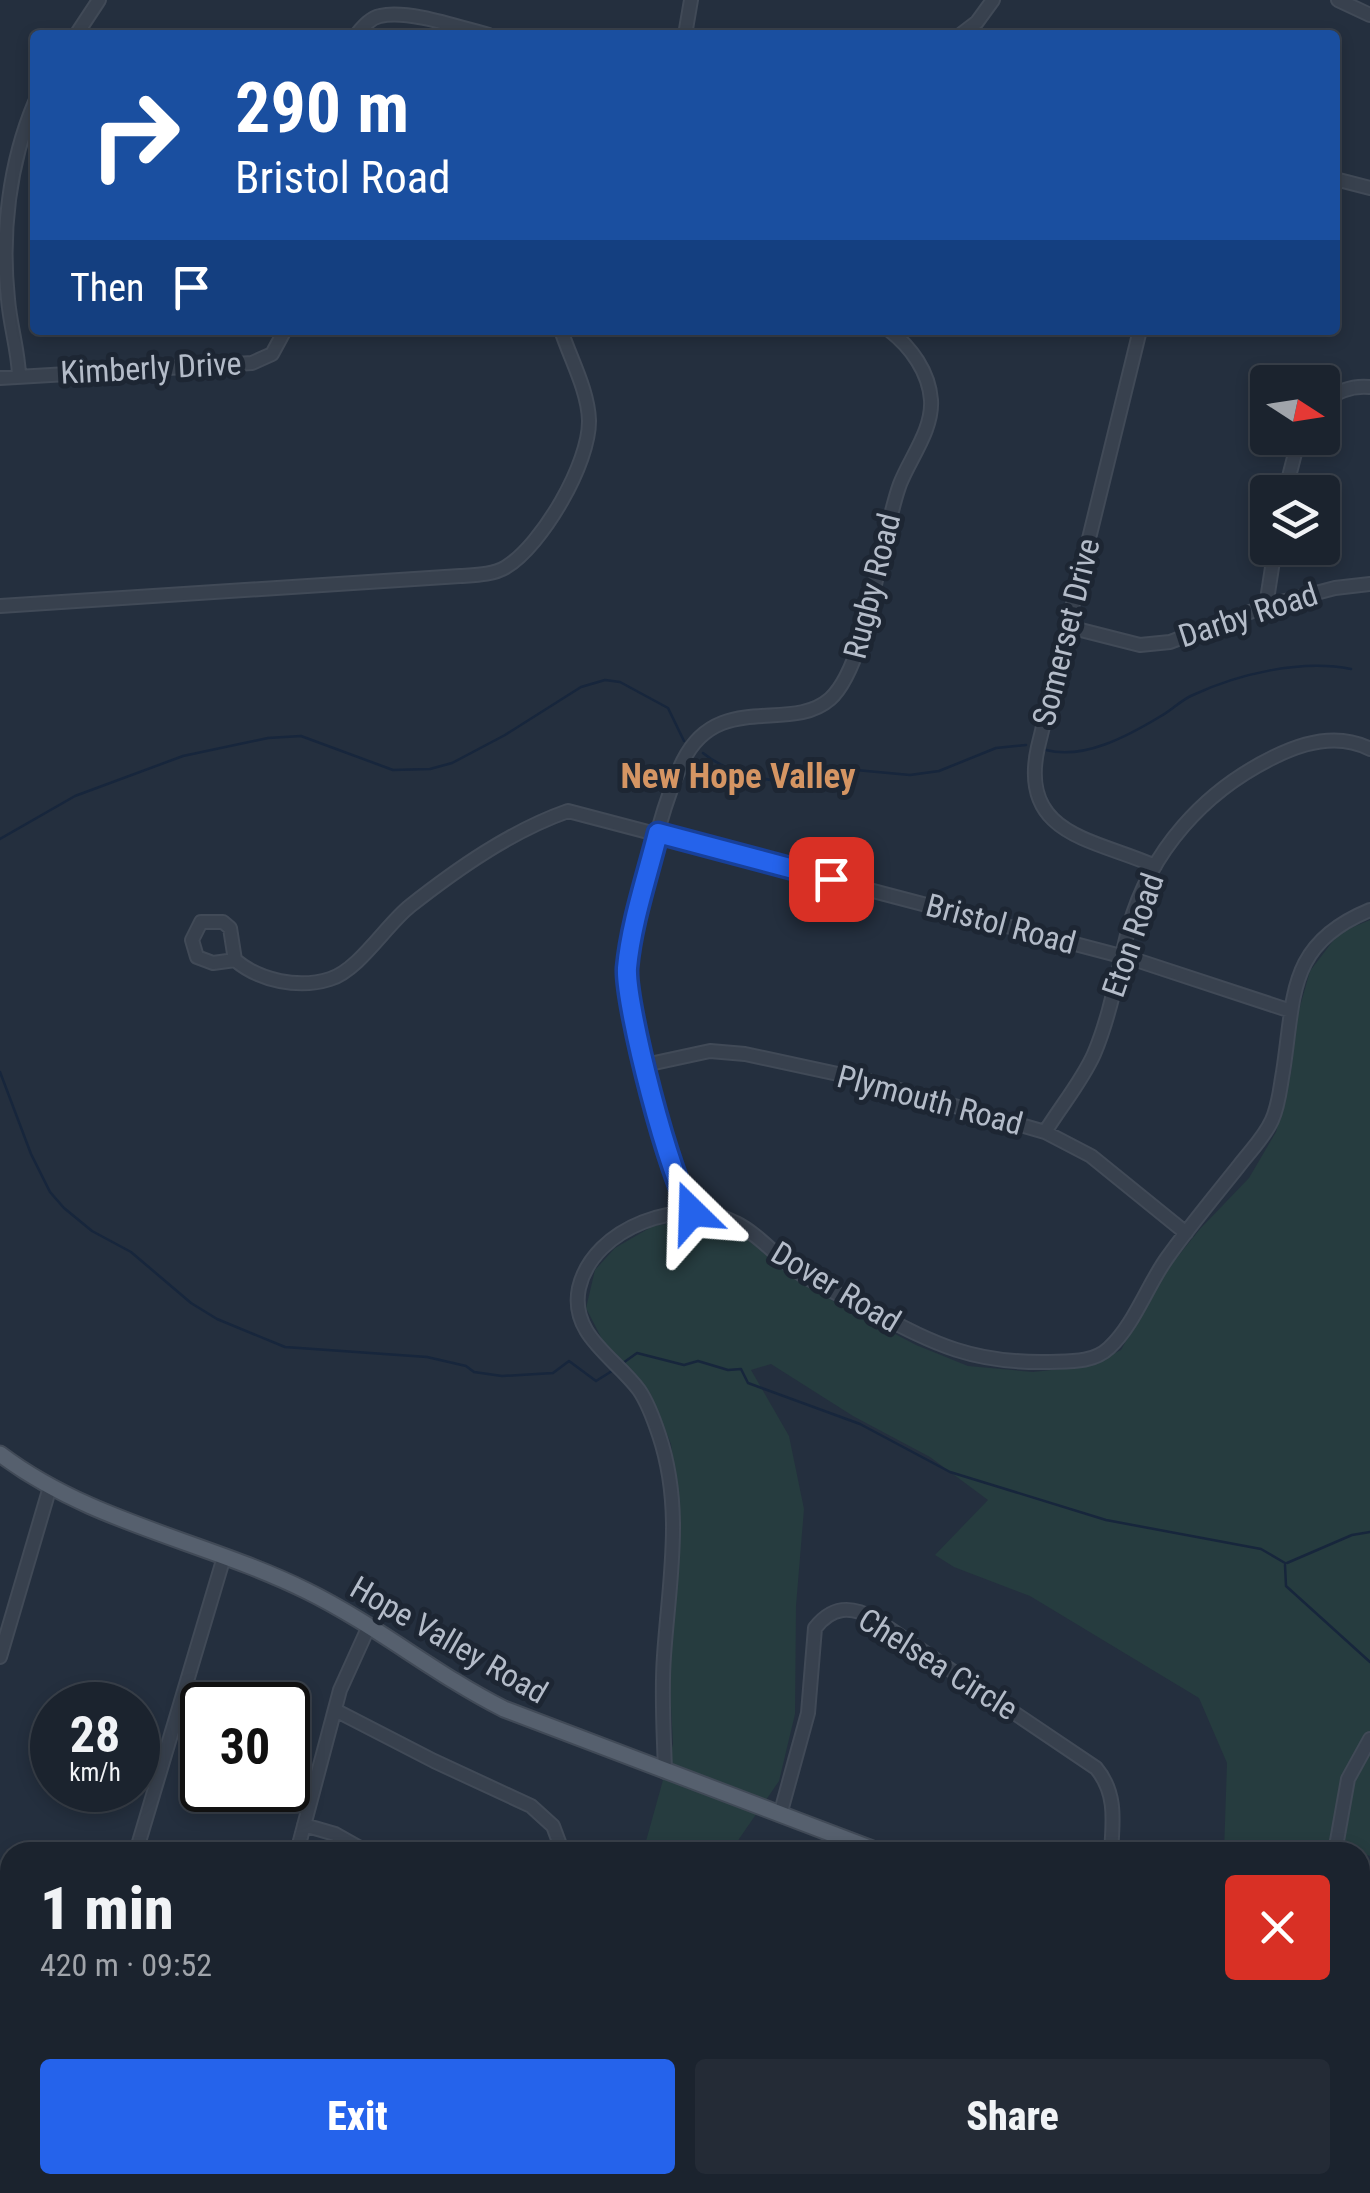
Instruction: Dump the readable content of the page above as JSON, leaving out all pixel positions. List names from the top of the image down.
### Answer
{
  "streets": {
    "main road": ["Hope Valley Road"],
    "street": [
      "Kimberly Drive",
      "Rugby Road",
      "Darby Road",
      "Somerset Drive",
      "Bristol Road",
      "Eton Road",
      "Plymouth Road",
      "Dover Road",
      "Chelsea Circle"
    ]
  },
  "crossings": [
    ["Rugby Road", "Bristol Road"],
    ["Rugby Road", "Plymouth Road"],
    ["Rugby Road", "Dover Road"],
    ["Darby Road", "Somerset Drive"],
    ["Somerset Drive", "Eton Road"],
    ["Bristol Road", "Eton Road"],
    ["Bristol Road", "Dover Road"],
    ["Eton Road", "Plymouth Road"],
    ["Plymouth Road", "Dover Road"],
    ["Dover Road", "Hope Valley Road"],
    ["Hope Valley Road", "Chelsea Circle"]
  ],
  "districts": ["New Hope Valley"],
  "north": "right",
  "page": {
    "turn": ["290 m", "Bristol Road"],
    "then": "Then",
    "speed": "28 km/h",
    "limit": "30",
    "heading": ["1 min", "420 m · 09:52"],
    "buttons": ["Exit", "Share"]
  }
}
